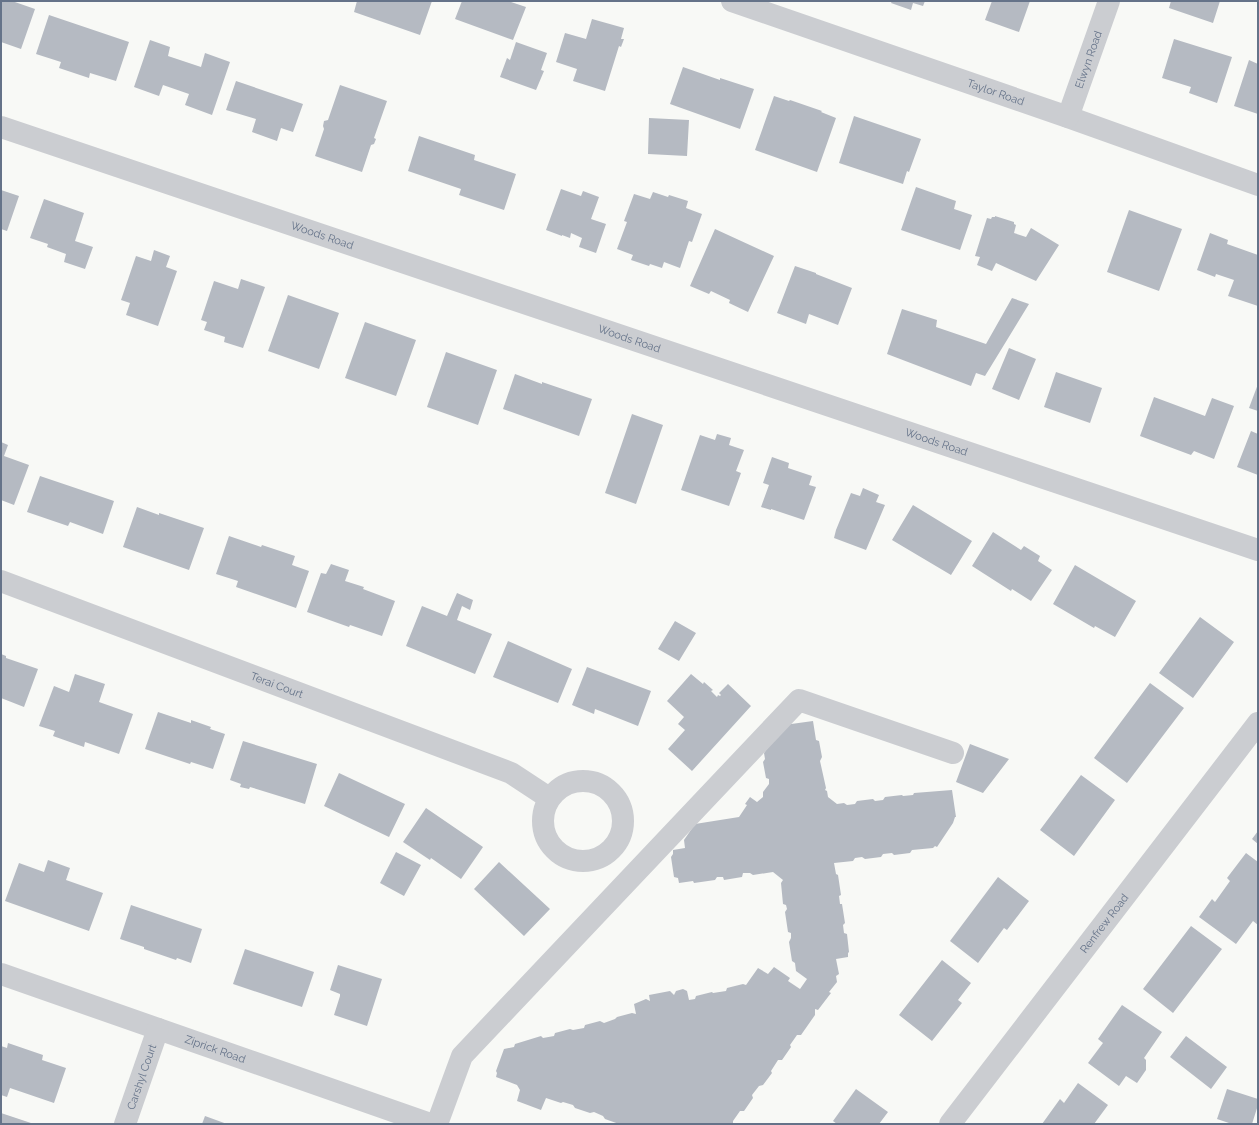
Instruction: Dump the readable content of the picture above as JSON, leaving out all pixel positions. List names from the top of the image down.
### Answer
{
  "streets": {
    "street": [
      "Elwyn Road",
      "Taylor Road",
      "Woods Road",
      "Terai Court",
      "Renfrew Road",
      "Ziprick Road",
      "Carshyl Court"
    ]
  },
  "crossings": [
    ["Elwyn Road", "Taylor Road"],
    ["Ziprick Road", "Carshyl Court"]
  ]
}
